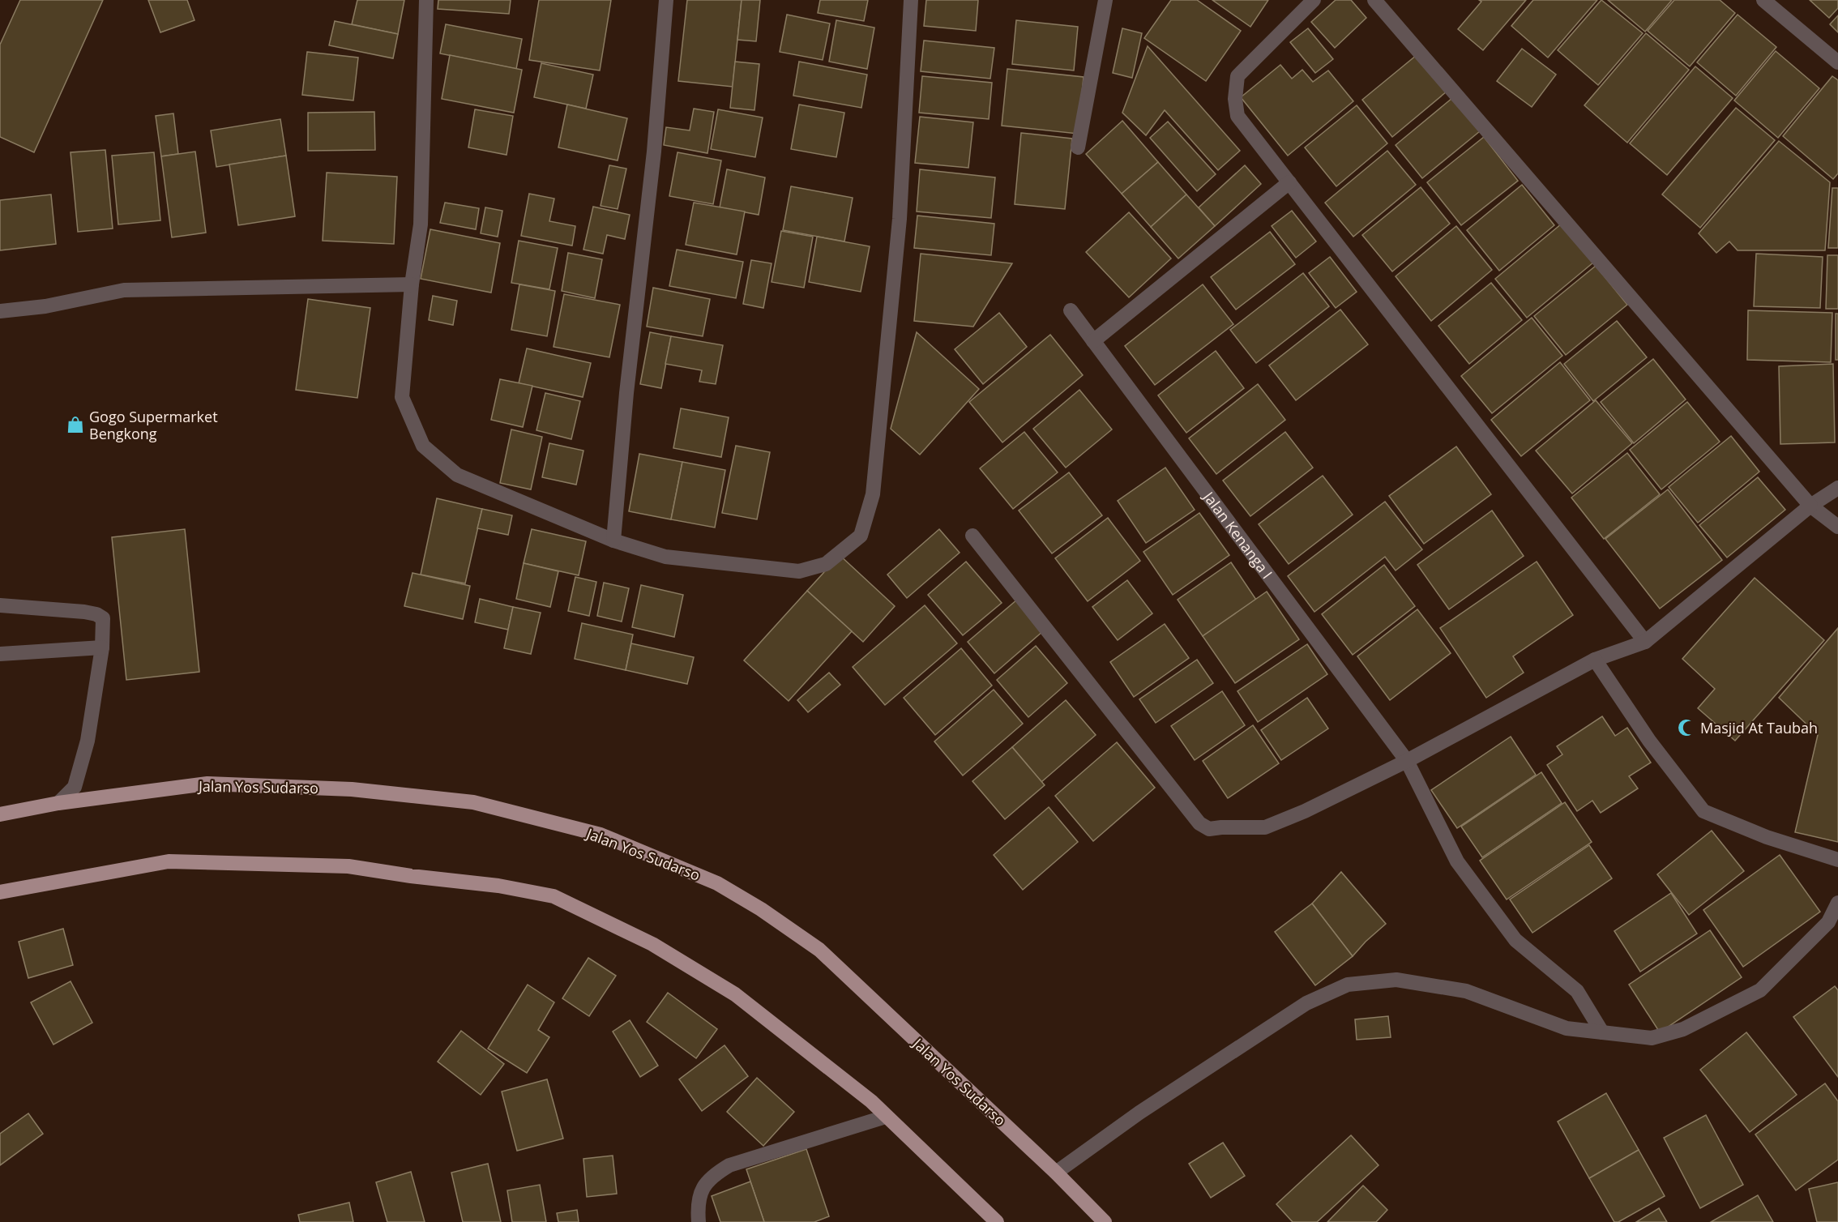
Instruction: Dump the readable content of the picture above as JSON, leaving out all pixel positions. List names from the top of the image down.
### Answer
{
  "streets": {
    "main road": ["Jalan Yos Sudarso"],
    "street": ["Jalan Kenanga I"]
  },
  "places": {
    "shop": ["Gogo Supermarket Bengkong"],
    "mosque": ["Masjid At Taubah"]
  }
}
